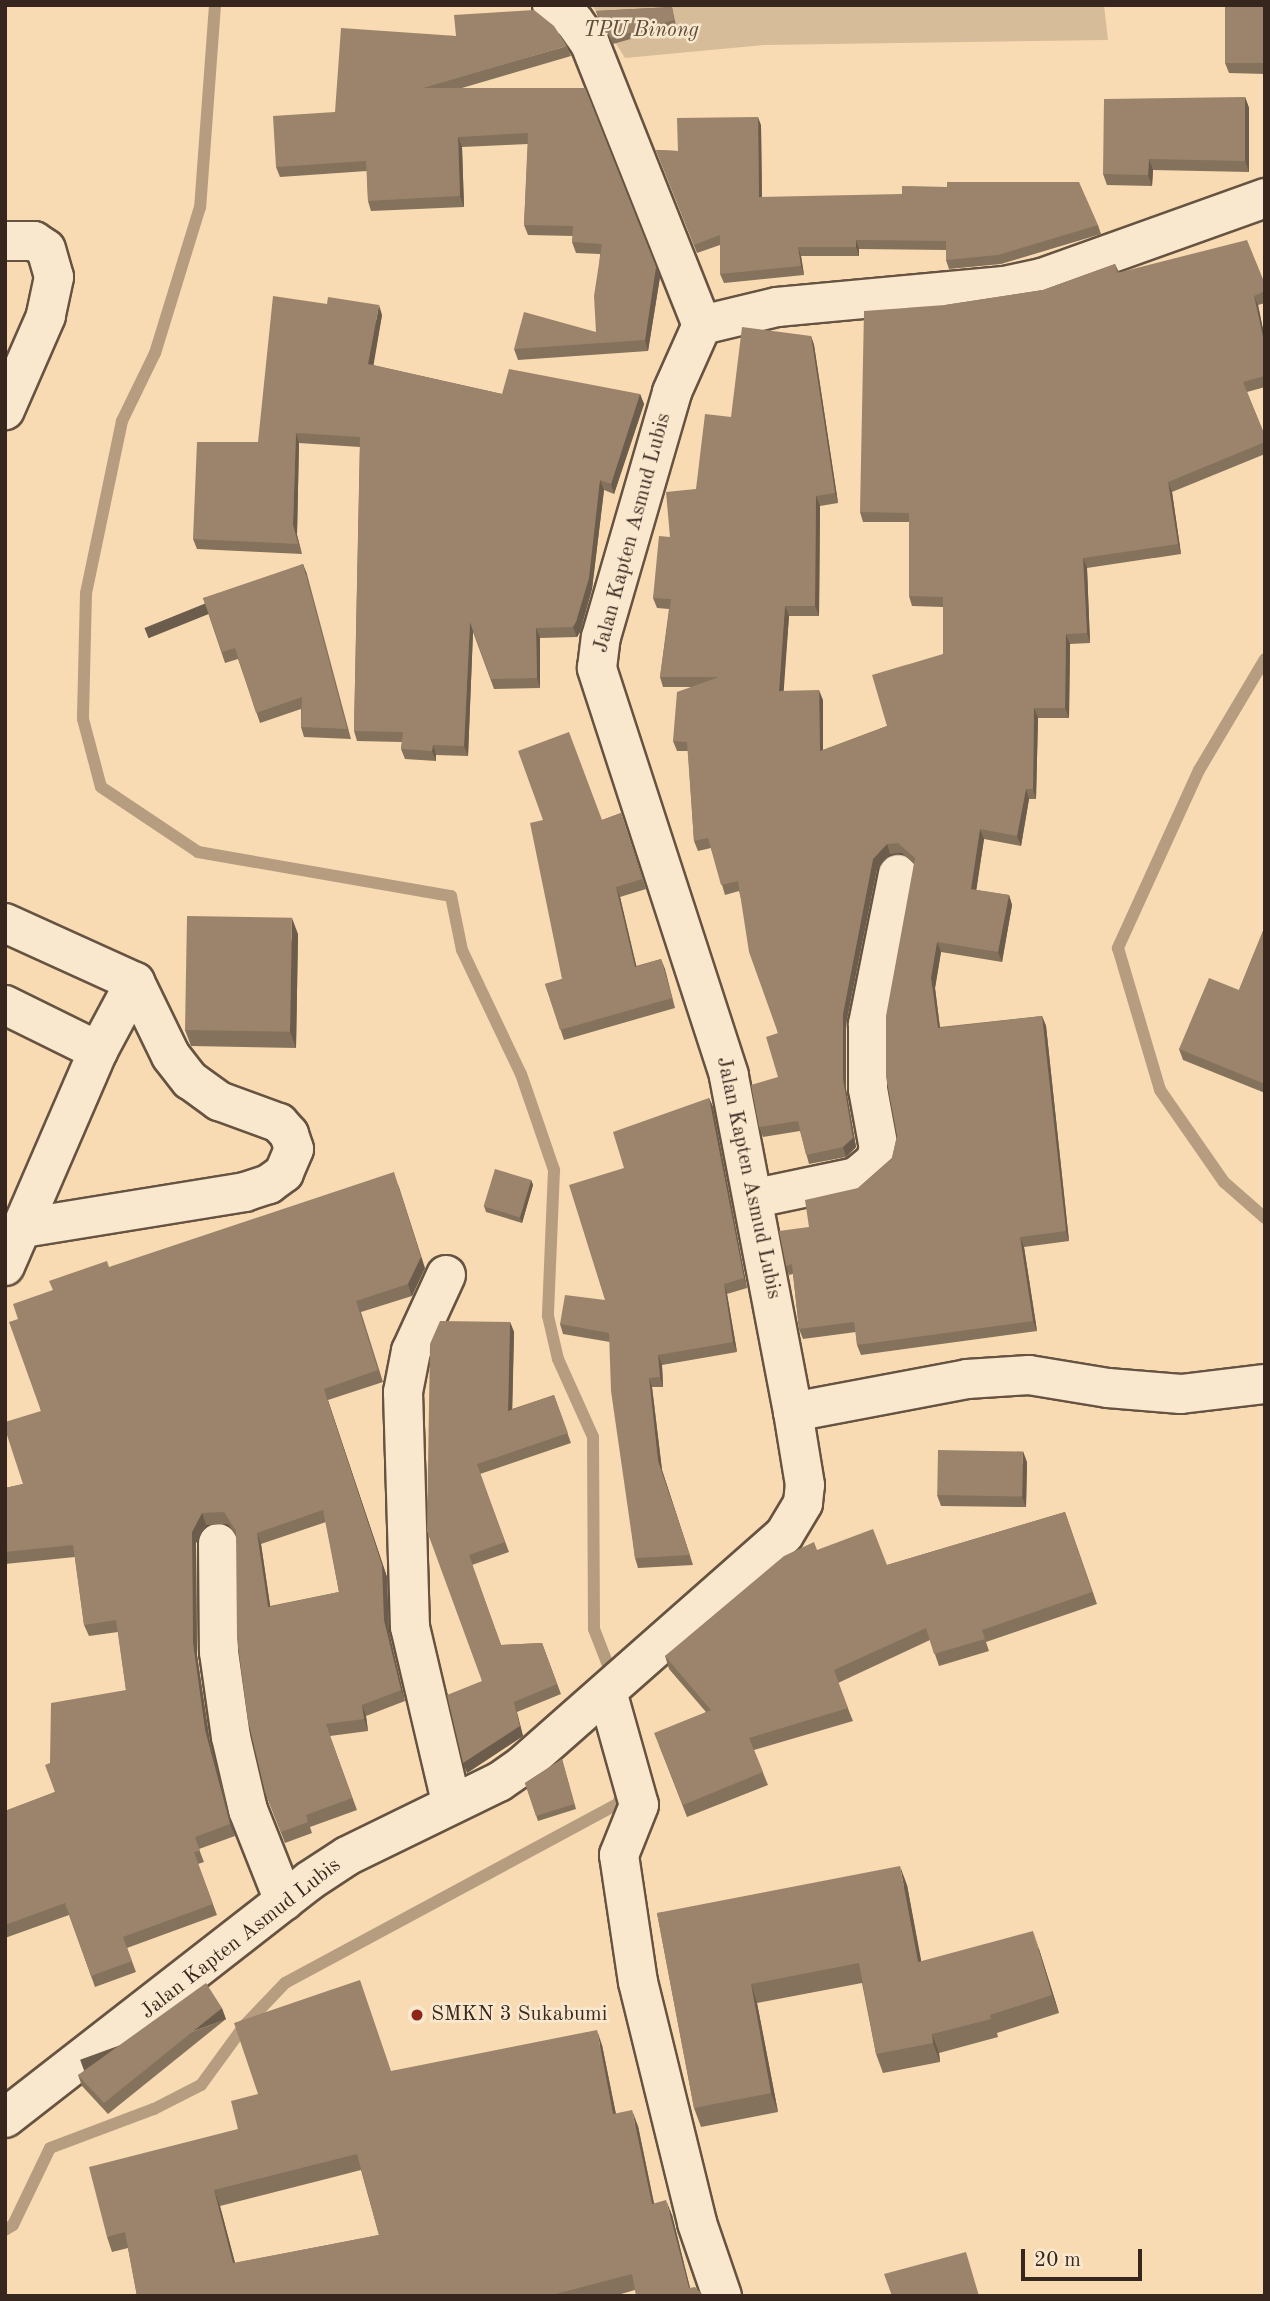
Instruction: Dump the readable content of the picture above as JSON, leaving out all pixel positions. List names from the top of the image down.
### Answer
{
  "streets": {
    "street": ["Jalan Kapten Asmud Lubis"]
  },
  "parks": ["TPU Binong"],
  "places": ["SMKN 3 Sukabumi"],
  "scale_bar": "20 m"
}
